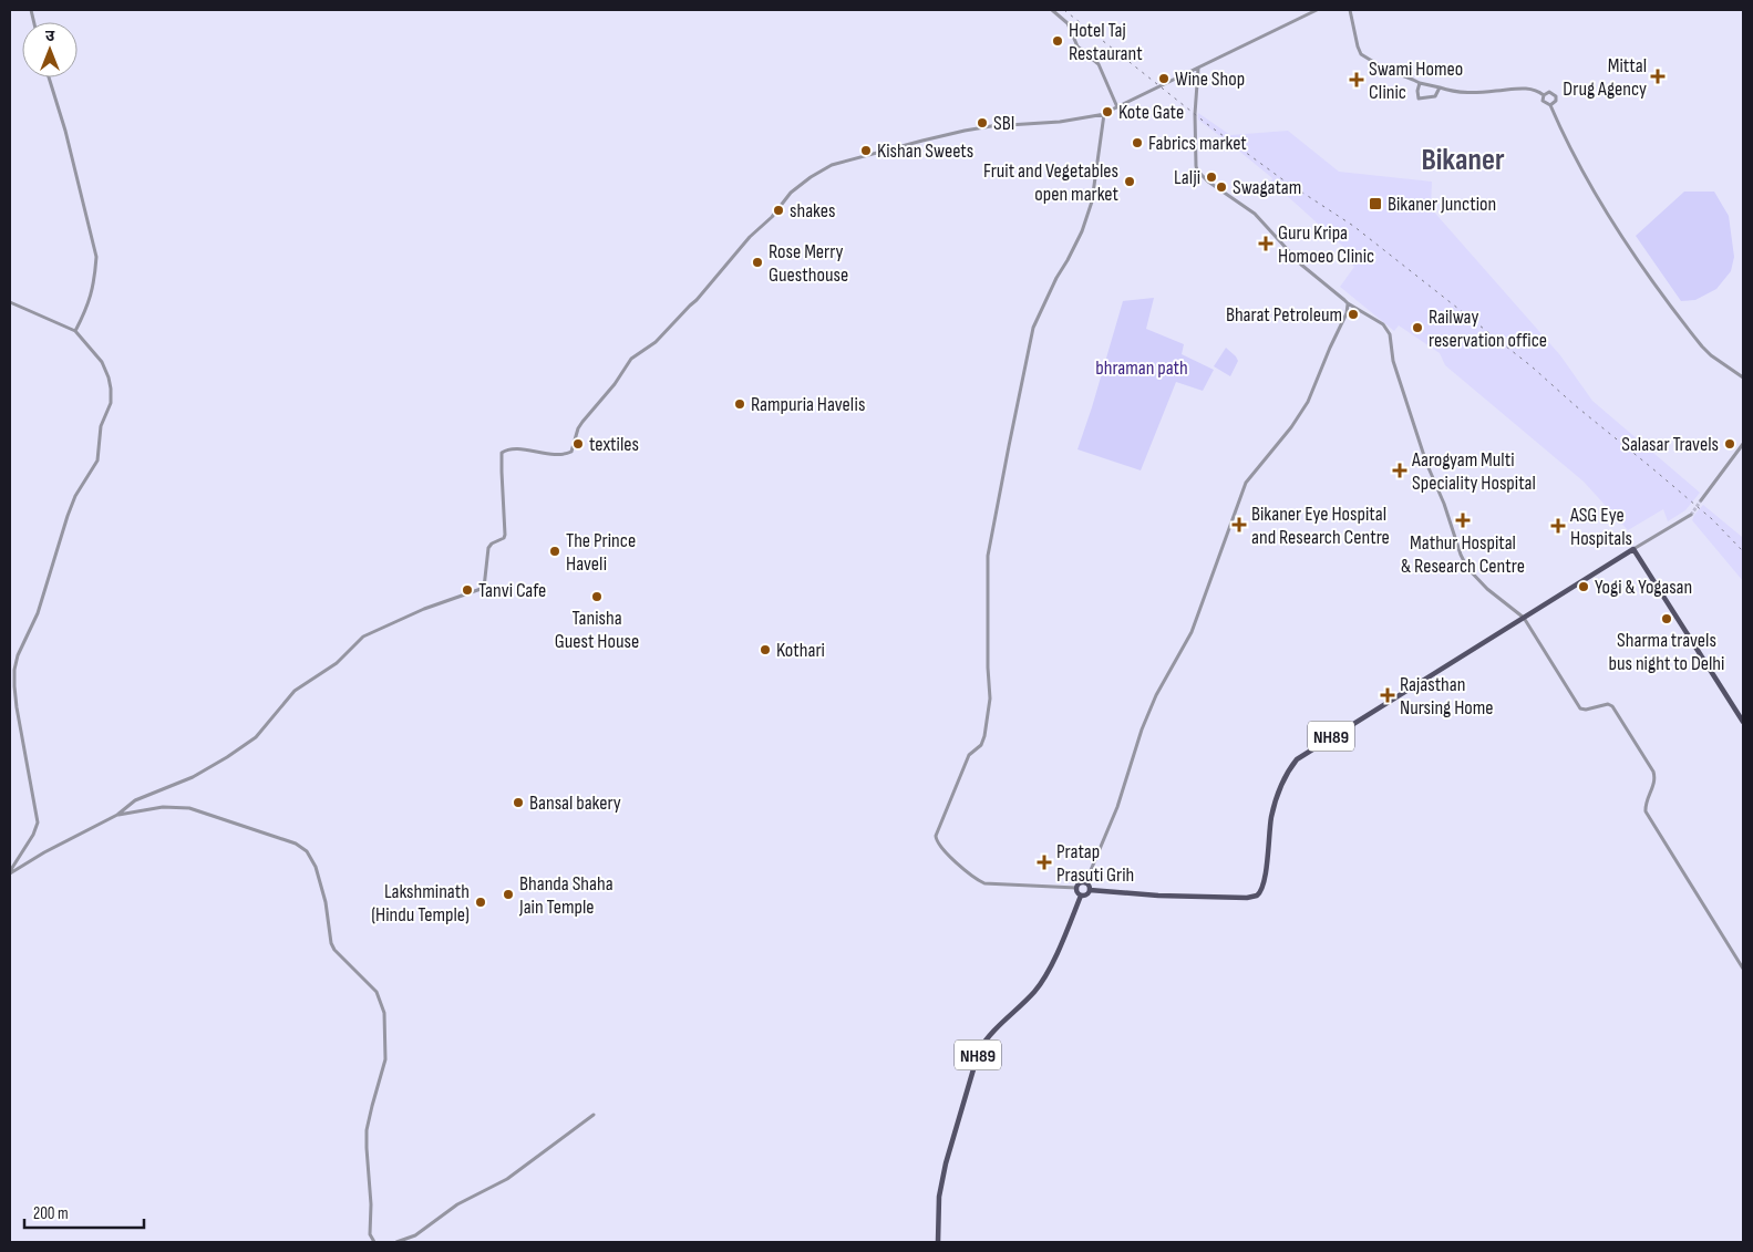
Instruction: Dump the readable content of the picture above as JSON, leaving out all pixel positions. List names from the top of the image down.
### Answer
{
  "streets": {
    "main road": ["NH89"]
  },
  "districts": ["Bikaner"],
  "parks": ["bhraman path"],
  "places": {
    "other": [
      "Hotel Taj Restaurant",
      "Wine Shop",
      "Kote Gate",
      "SBI",
      "Fabrics market",
      "Kishan Sweets",
      "Lalji",
      "Fruit and Vegetables open market",
      "Swagatam",
      "shakes",
      "Rose Merry Guesthouse",
      "Bharat Petroleum",
      "Railway reservation office",
      "Rampuria Havelis",
      "textiles",
      "Salasar Travels",
      "The Prince Haveli",
      "Yogi & Yogasan",
      "Tanvi Cafe",
      "Tanisha Guest House",
      "Sharma travels bus night to Delhi",
      "Kothari",
      "Bansal bakery",
      "Bhanda Shaha Jain Temple",
      "Lakshminath (Hindu Temple)"
    ],
    "health": [
      "Mittal Drug Agency",
      "Swami Homeo Clinic",
      "Guru Kripa Homoeo Clinic",
      "Aarogyam Multi Speciality Hospital",
      "Mathur Hospital & Research Centre",
      "Bikaner Eye Hospital and Research Centre",
      "ASG Eye Hospitals",
      "Rajasthan Nursing Home",
      "Pratap Prasuti Grih"
    ],
    "transit": ["Bikaner Junction"]
  },
  "scale_bar": "200 m",
  "north": "top"
}
